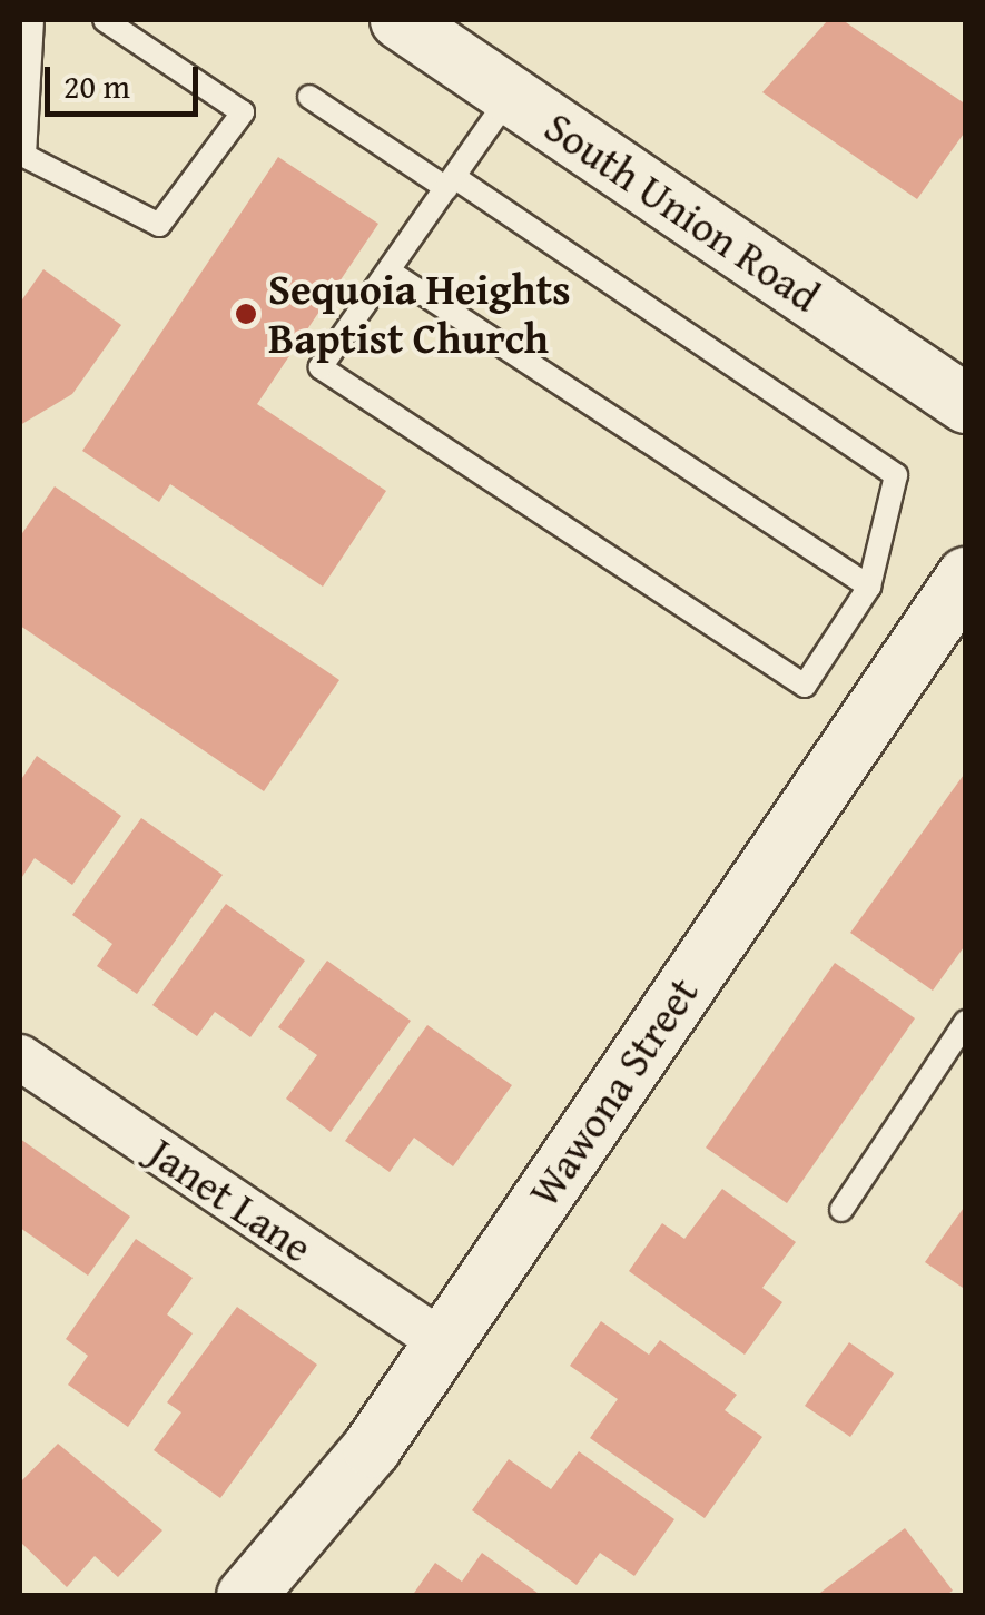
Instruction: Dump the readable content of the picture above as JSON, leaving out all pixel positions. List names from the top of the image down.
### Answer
{
  "streets": {
    "street": ["South Union Road", "Wawona Street", "Janet Lane"]
  },
  "crossings": [
    ["Wawona Street", "Janet Lane"]
  ],
  "places": ["Sequoia Heights Baptist Church"],
  "scale_bar": "20 m"
}
